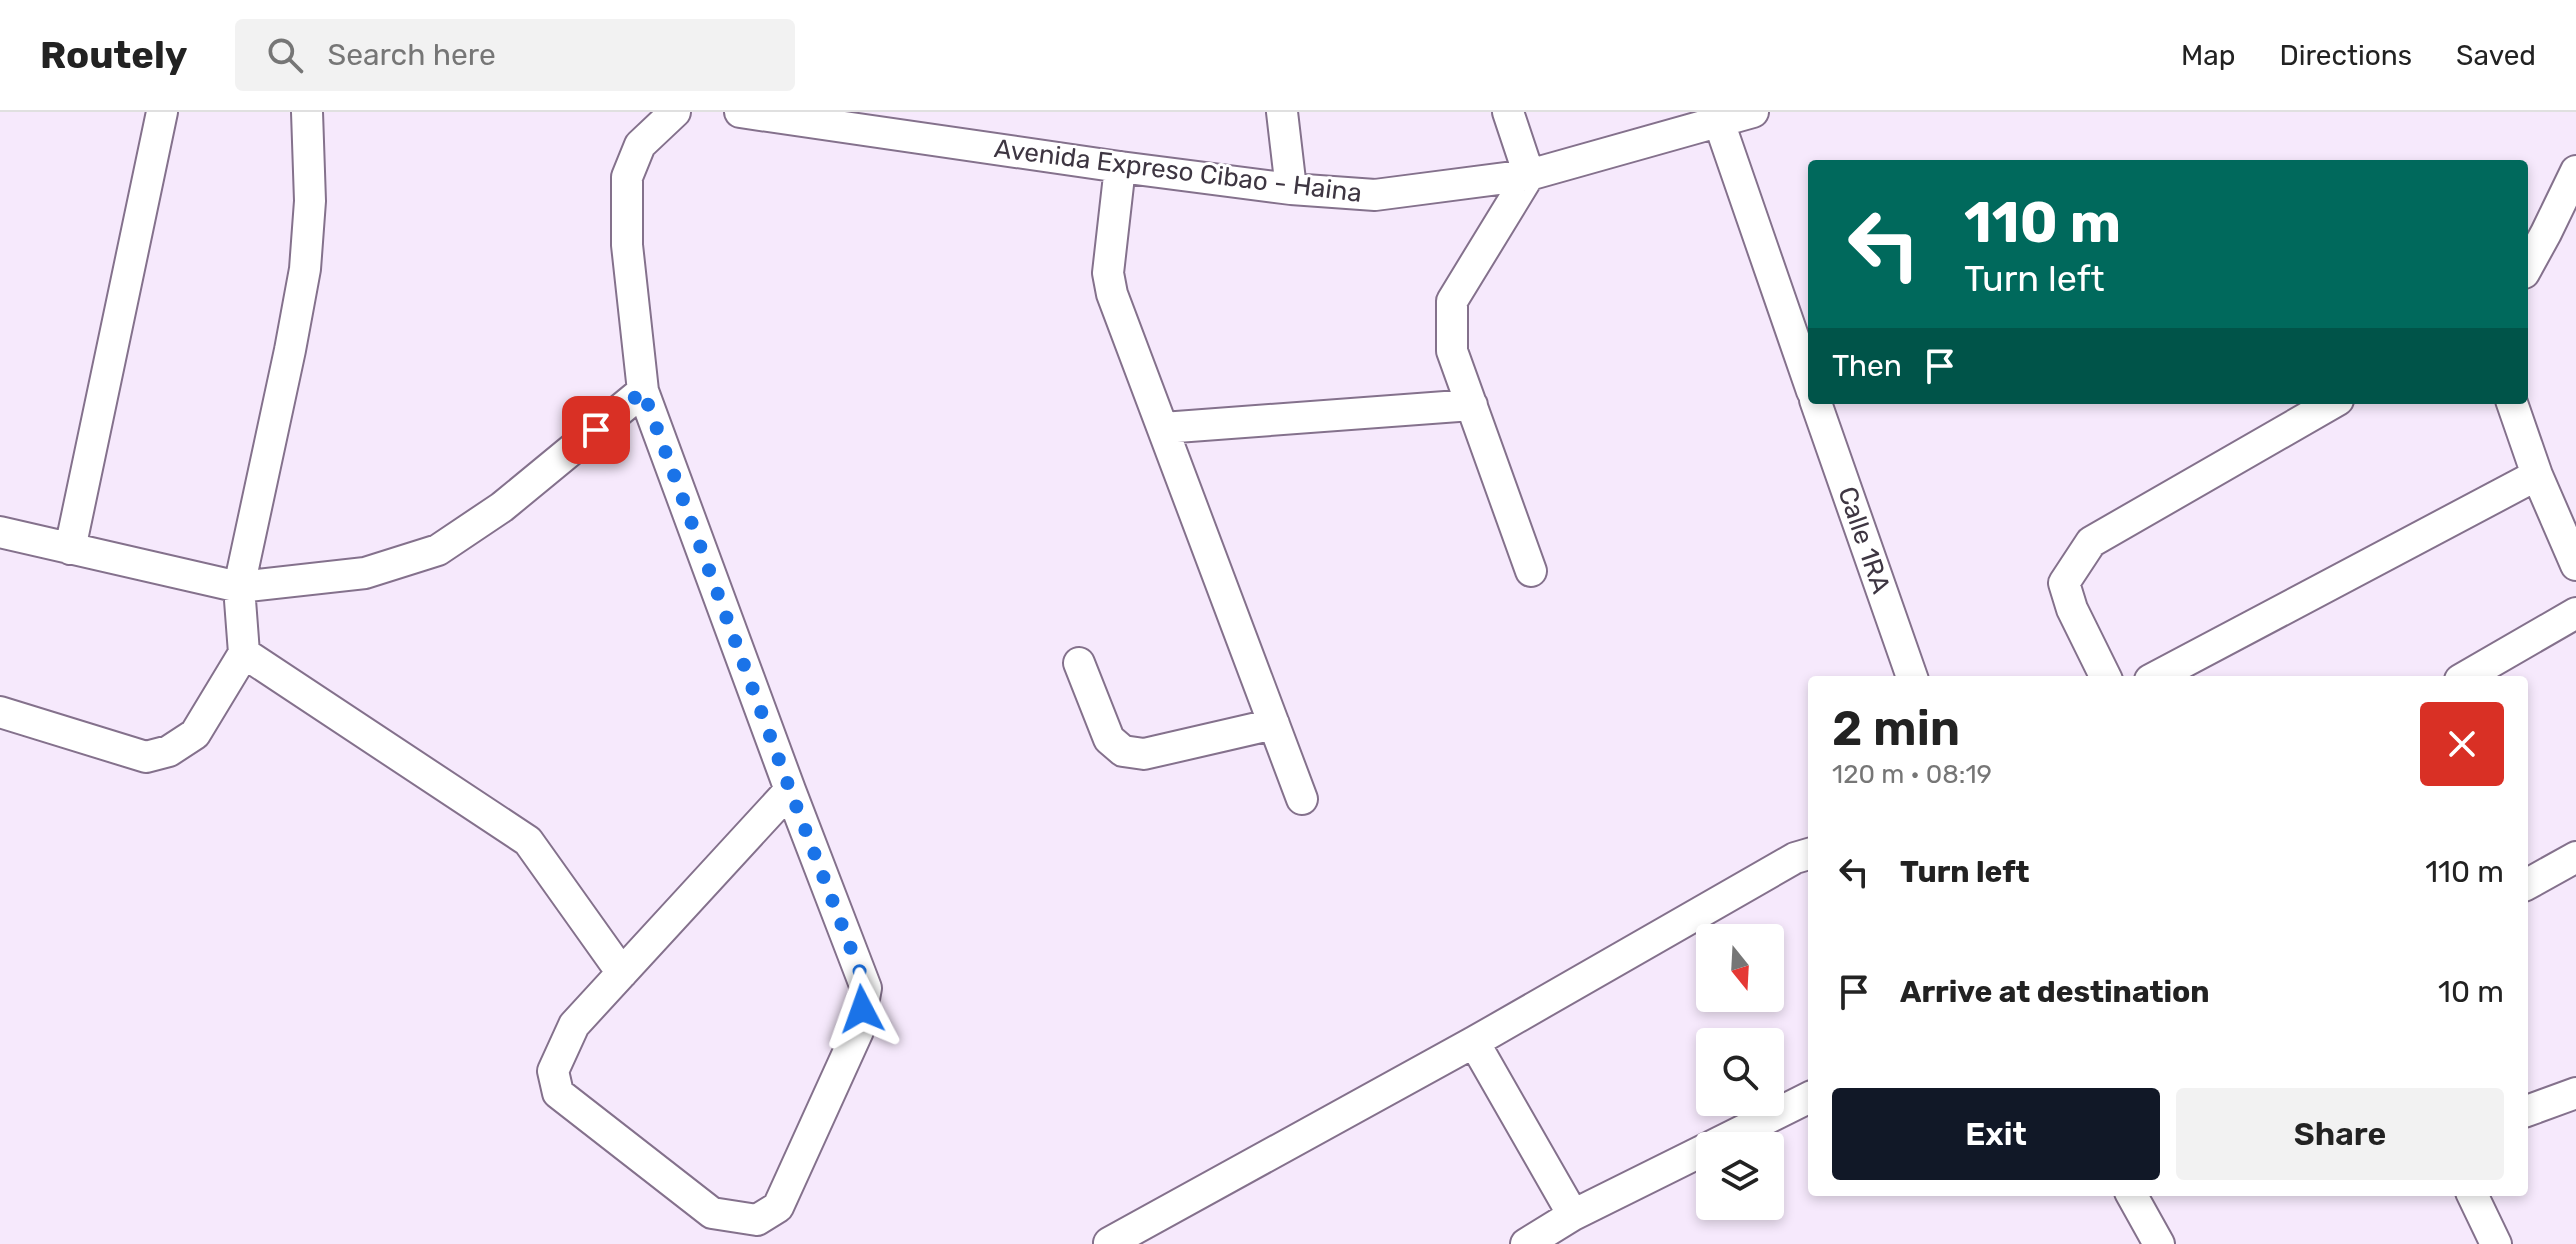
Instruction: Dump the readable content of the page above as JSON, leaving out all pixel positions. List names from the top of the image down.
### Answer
{
  "streets": {
    "street": ["Avenida Expreso Cibao - Haina", "Calle 1RA"]
  },
  "north": "bottom",
  "page": {
    "header": "Routely",
    "search": "Search here",
    "nav": ["Map", "Directions", "Saved"],
    "turn": ["110 m", "Turn left"],
    "then": "Then",
    "heading": ["2 min", "120 m · 08:19"],
    "list": [
      {
        "name": "Turn left",
        "value": "110 m"
      },
      {
        "name": "Arrive at destination",
        "value": "10 m"
      }
    ],
    "buttons": ["Exit", "Share"]
  }
}
